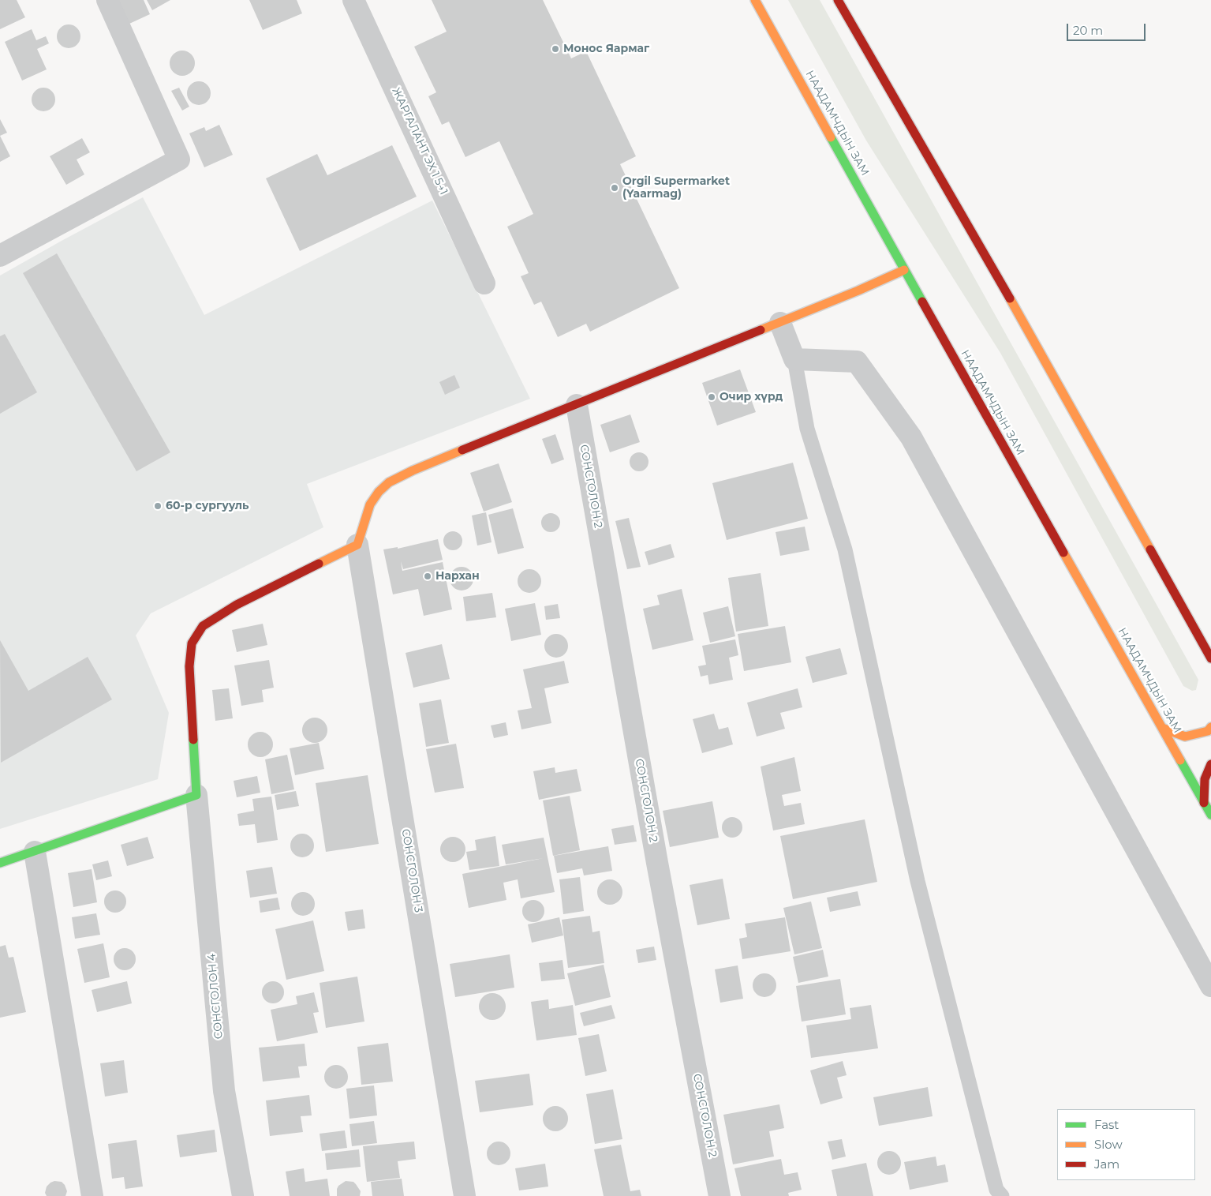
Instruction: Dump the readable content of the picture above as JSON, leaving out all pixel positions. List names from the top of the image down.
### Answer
{
  "streets": {
    "main road": ["НААДАМЧДЫН ЗАМ"],
    "street": [
      "ЖАРГАЛАНТ ЭХ 1 5→1",
      "СОНСГОЛОН 2",
      "СОНСГОЛОН 3",
      "СОНСГОЛОН 4"
    ]
  },
  "places": [
    "Монос Яармаг",
    "Orgil Supermarket (Yaarmag)",
    "Очир хүрд",
    "60-р сургууль",
    "Нархан"
  ],
  "legend": ["Fast", "Slow", "Jam"],
  "scale_bar": "20 m"
}
